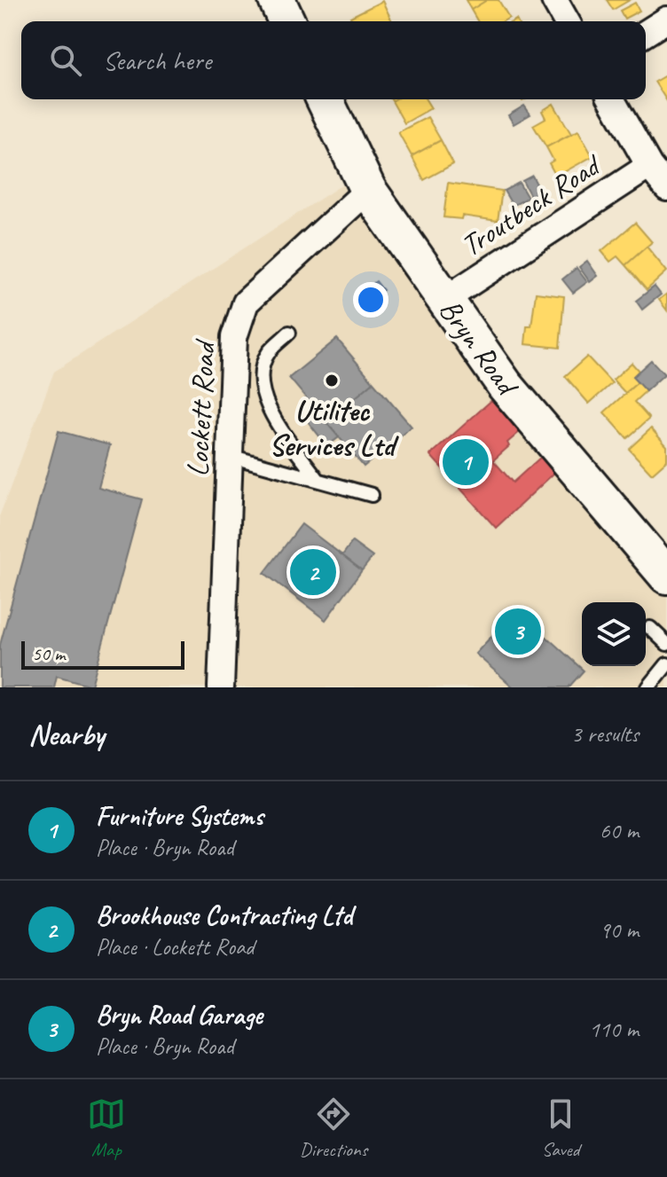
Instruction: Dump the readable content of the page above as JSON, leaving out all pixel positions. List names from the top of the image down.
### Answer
{
  "streets": {
    "main road": ["Bryn Road"],
    "street": ["Troutbeck Road", "Lockett Road"]
  },
  "crossings": [
    ["Troutbeck Road", "Bryn Road"],
    ["Bryn Road", "Lockett Road"]
  ],
  "places": ["Utilitec Services Ltd"],
  "scale_bar": "50 m",
  "page": {
    "search": "Search here",
    "pins": ["1", "2", "3"],
    "scale": "50 m",
    "heading": ["Nearby", "3 results"],
    "list": [
      {
        "mark": "1",
        "name": "Furniture Systems",
        "note": "Place · Bryn Road",
        "value": "60 m"
      },
      {
        "mark": "2",
        "name": "Brookhouse Contracting Ltd",
        "note": "Place · Lockett Road",
        "value": "90 m"
      },
      {
        "mark": "3",
        "name": "Bryn Road Garage",
        "note": "Place · Bryn Road",
        "value": "110 m"
      }
    ],
    "nav": ["Map", "Directions", "Saved"]
  }
}
